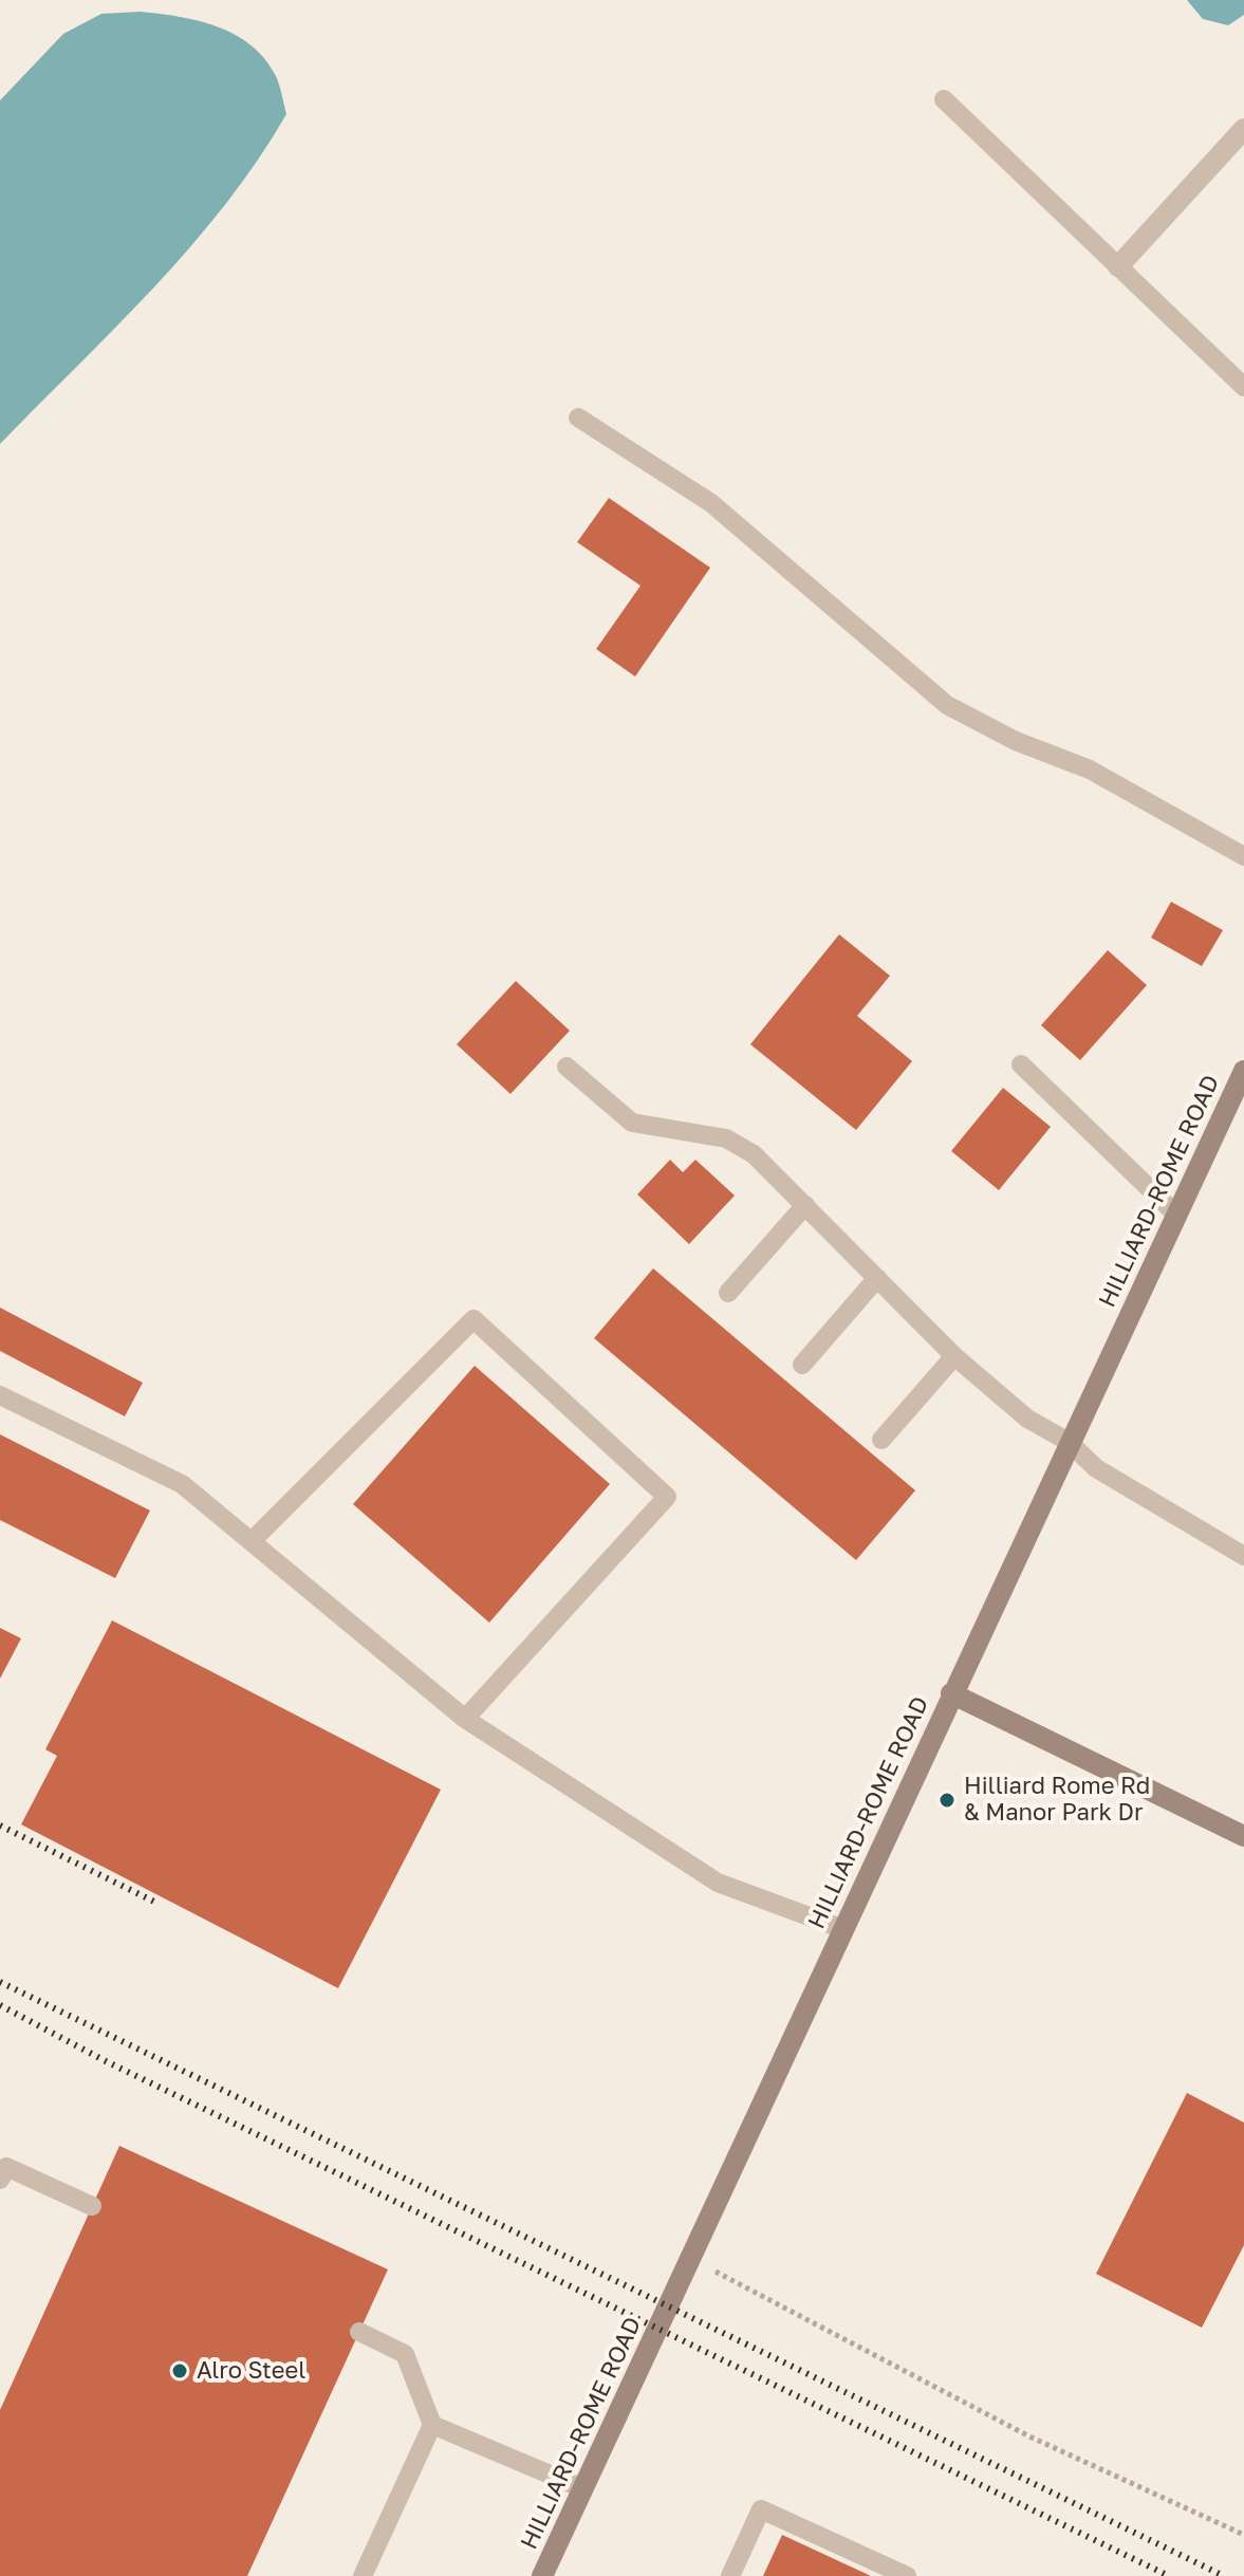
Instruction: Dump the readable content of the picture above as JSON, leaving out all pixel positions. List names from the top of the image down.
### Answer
{
  "streets": {
    "main road": ["HILLIARD-ROME ROAD"]
  },
  "places": ["Hilliard Rome Rd & Manor Park Dr", "Alro Steel"]
}
